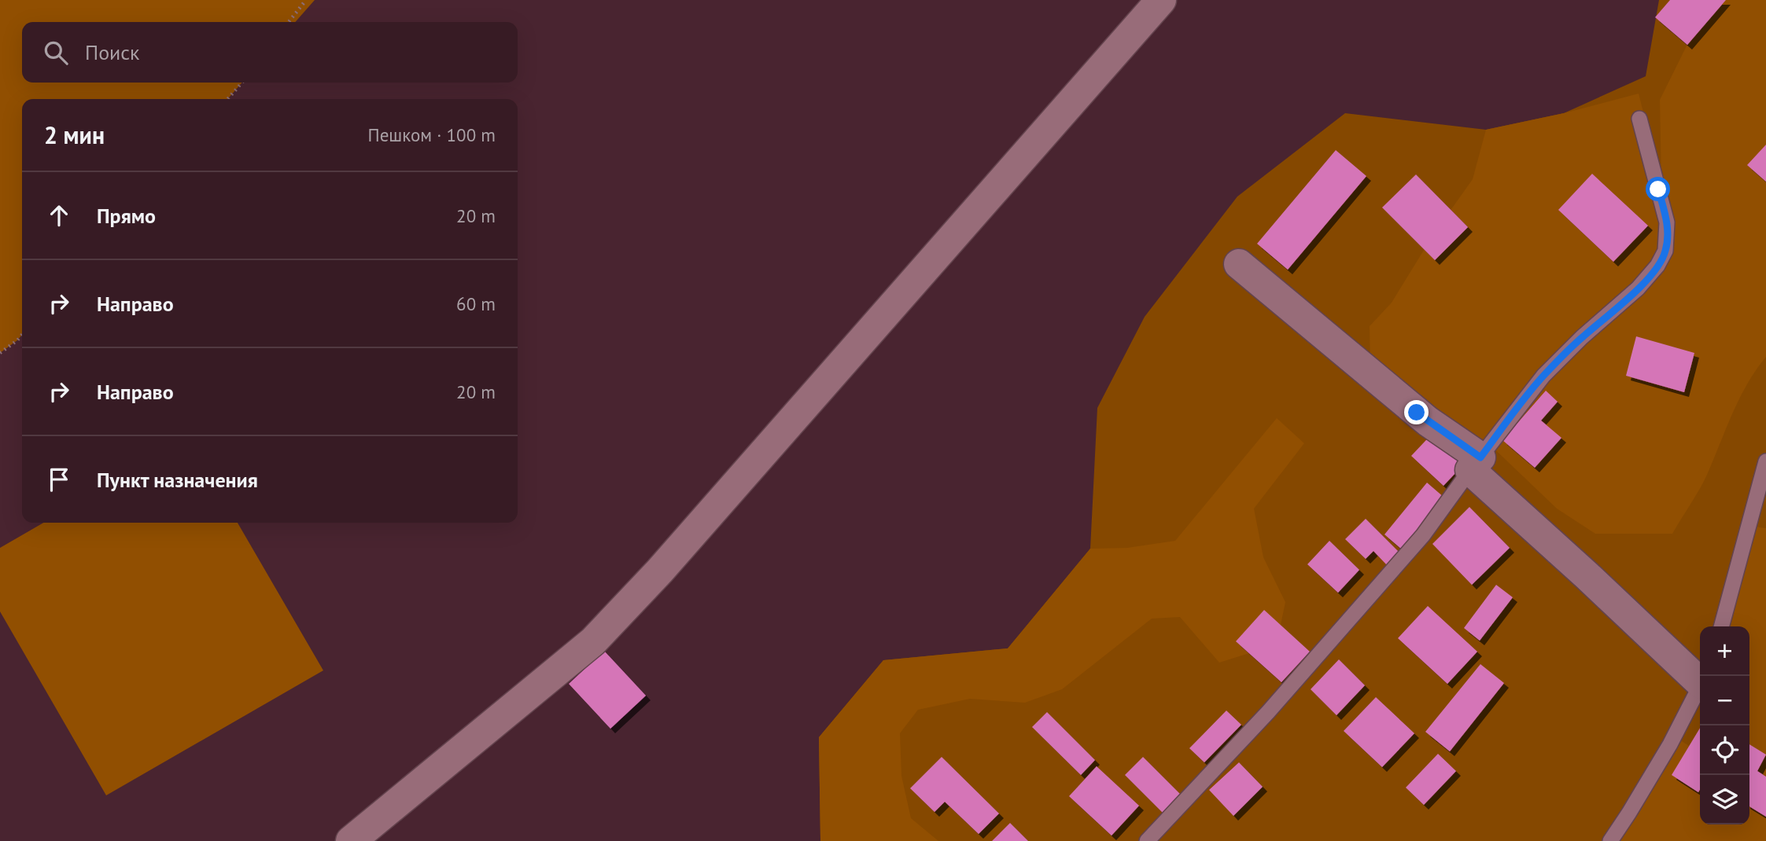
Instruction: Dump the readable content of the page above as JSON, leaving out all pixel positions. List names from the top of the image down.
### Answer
{
  "page": {
    "search": "Поиск",
    "heading": ["2 мин", "Пешком · 100 m"],
    "list": [
      ["Прямо", "20 m"],
      ["Направо", "60 m"],
      ["Направо", "20 m"],
      "Пункт назначения"
    ],
    "map_buttons": ["+", "−"]
  }
}
